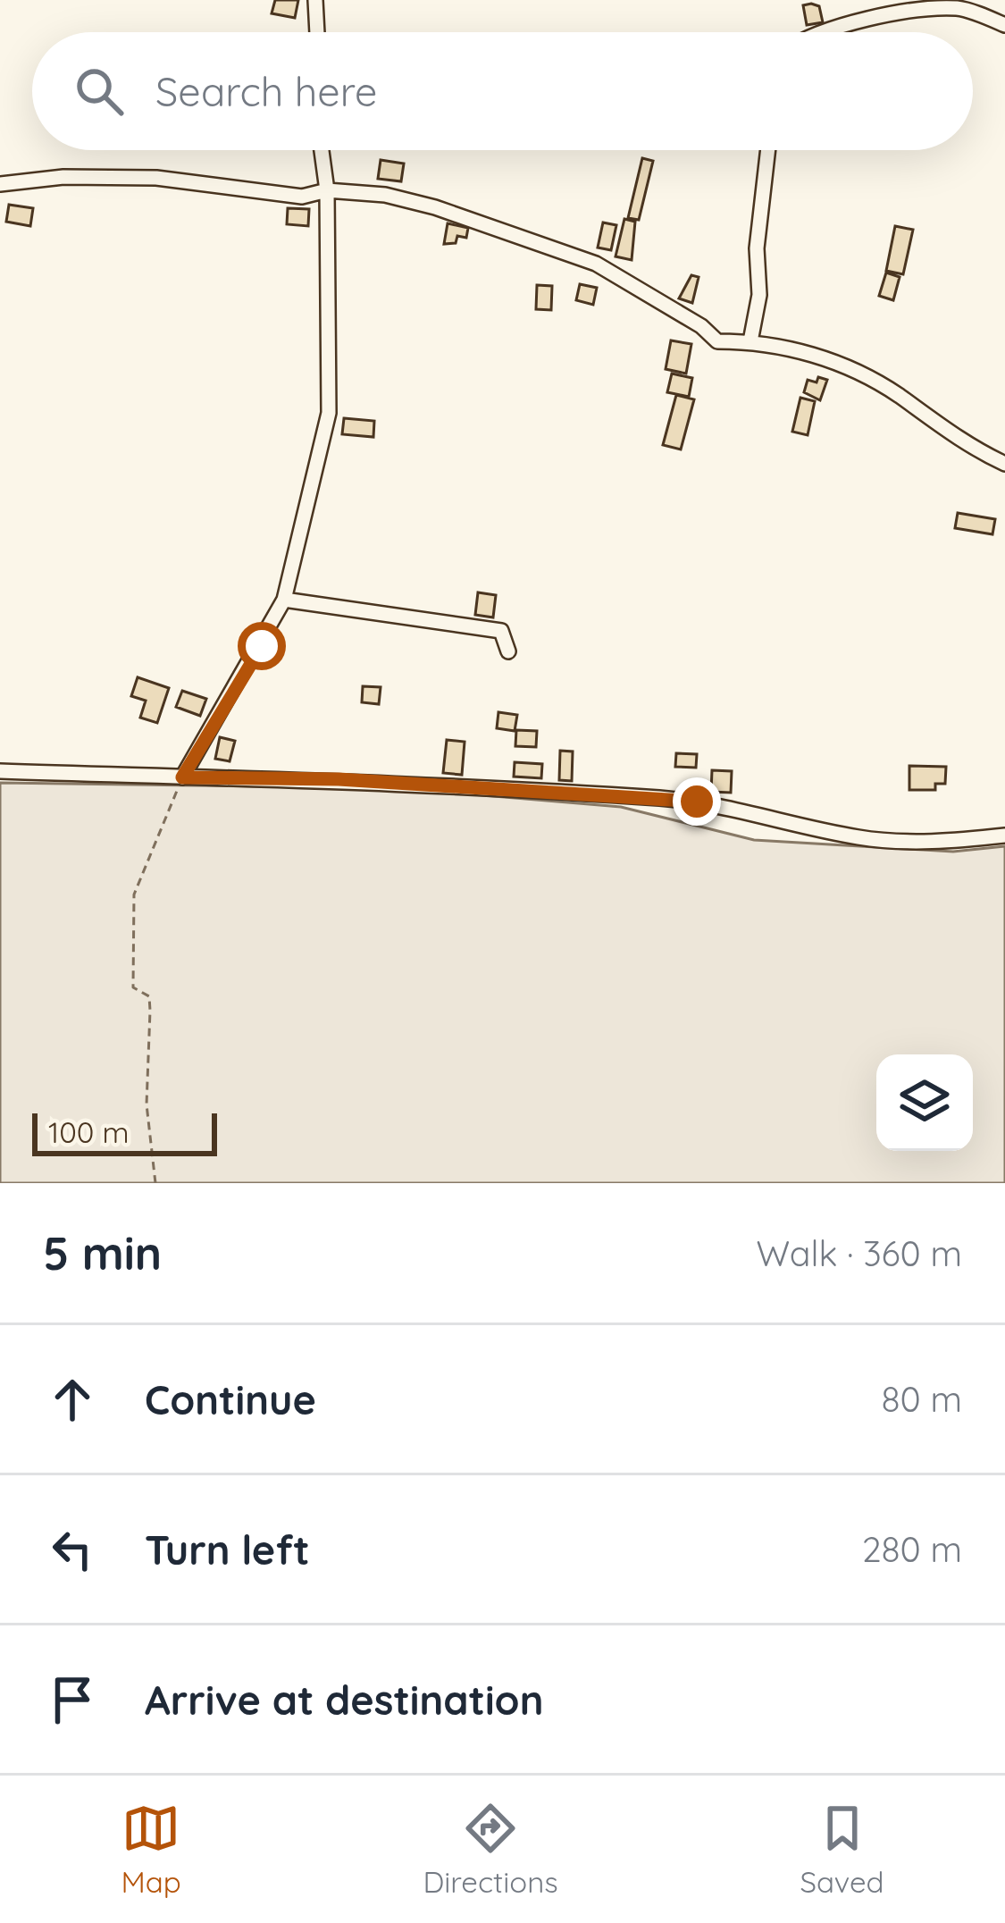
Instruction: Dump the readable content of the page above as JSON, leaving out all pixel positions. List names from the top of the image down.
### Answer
{
  "scale_bar": "100 m",
  "page": {
    "search": "Search here",
    "scale": "100 m",
    "heading": ["5 min", "Walk · 360 m"],
    "list": [
      ["Continue", "80 m"],
      ["Turn left", "280 m"],
      "Arrive at destination"
    ],
    "nav": ["Map", "Directions", "Saved"]
  }
}
